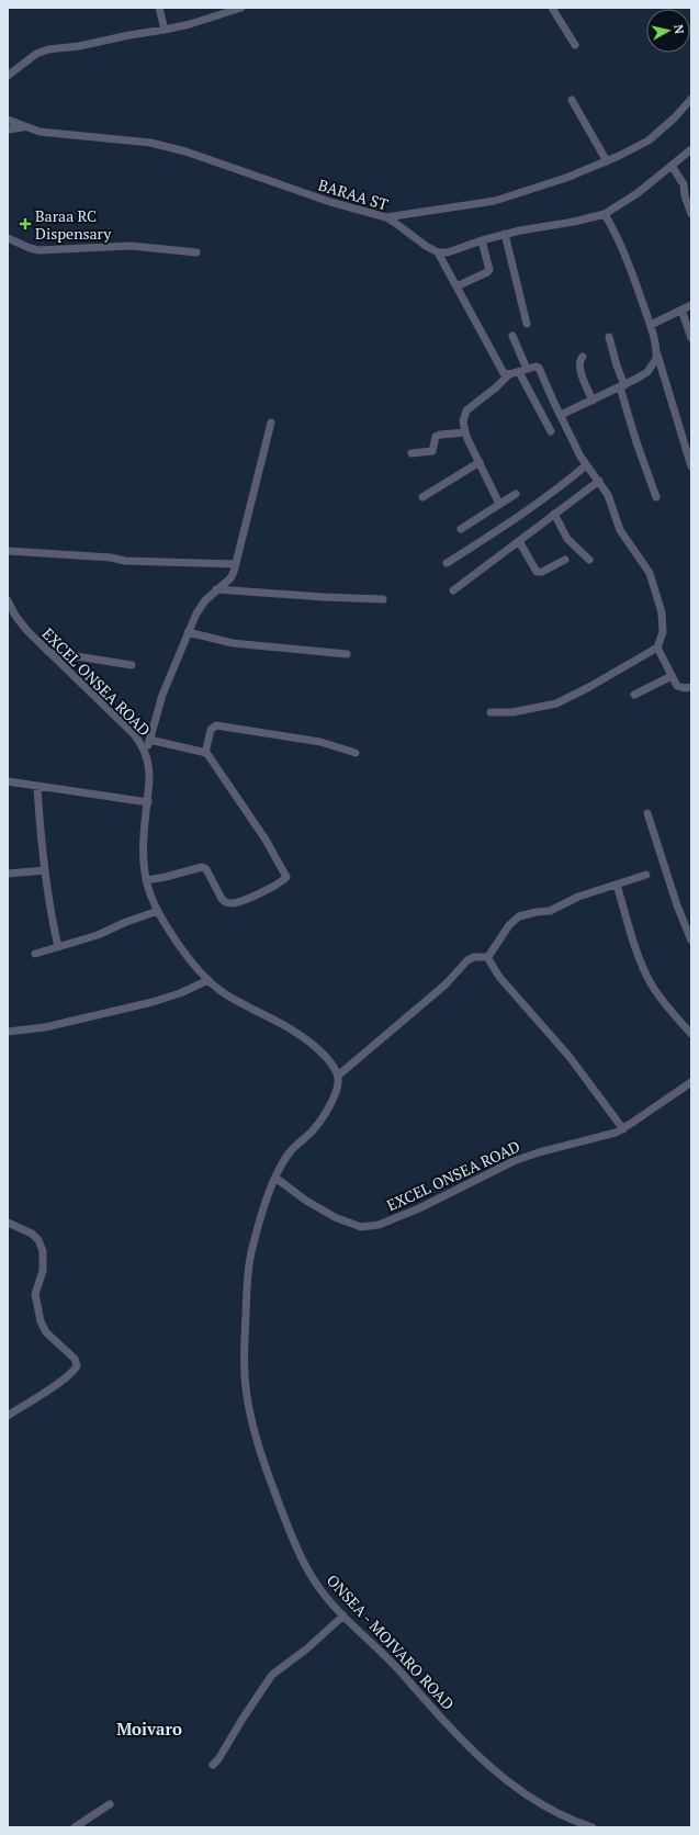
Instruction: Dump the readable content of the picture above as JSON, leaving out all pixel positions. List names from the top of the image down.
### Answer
{
  "streets": {
    "street": ["BARAA ST", "EXCEL ONSEA ROAD", "ONSEA - MOIVARO ROAD"]
  },
  "crossings": [
    ["EXCEL ONSEA ROAD", "ONSEA - MOIVARO ROAD"]
  ],
  "districts": ["Moivaro"],
  "places": {
    "health": ["Baraa RC Dispensary"]
  },
  "north": "right"
}
